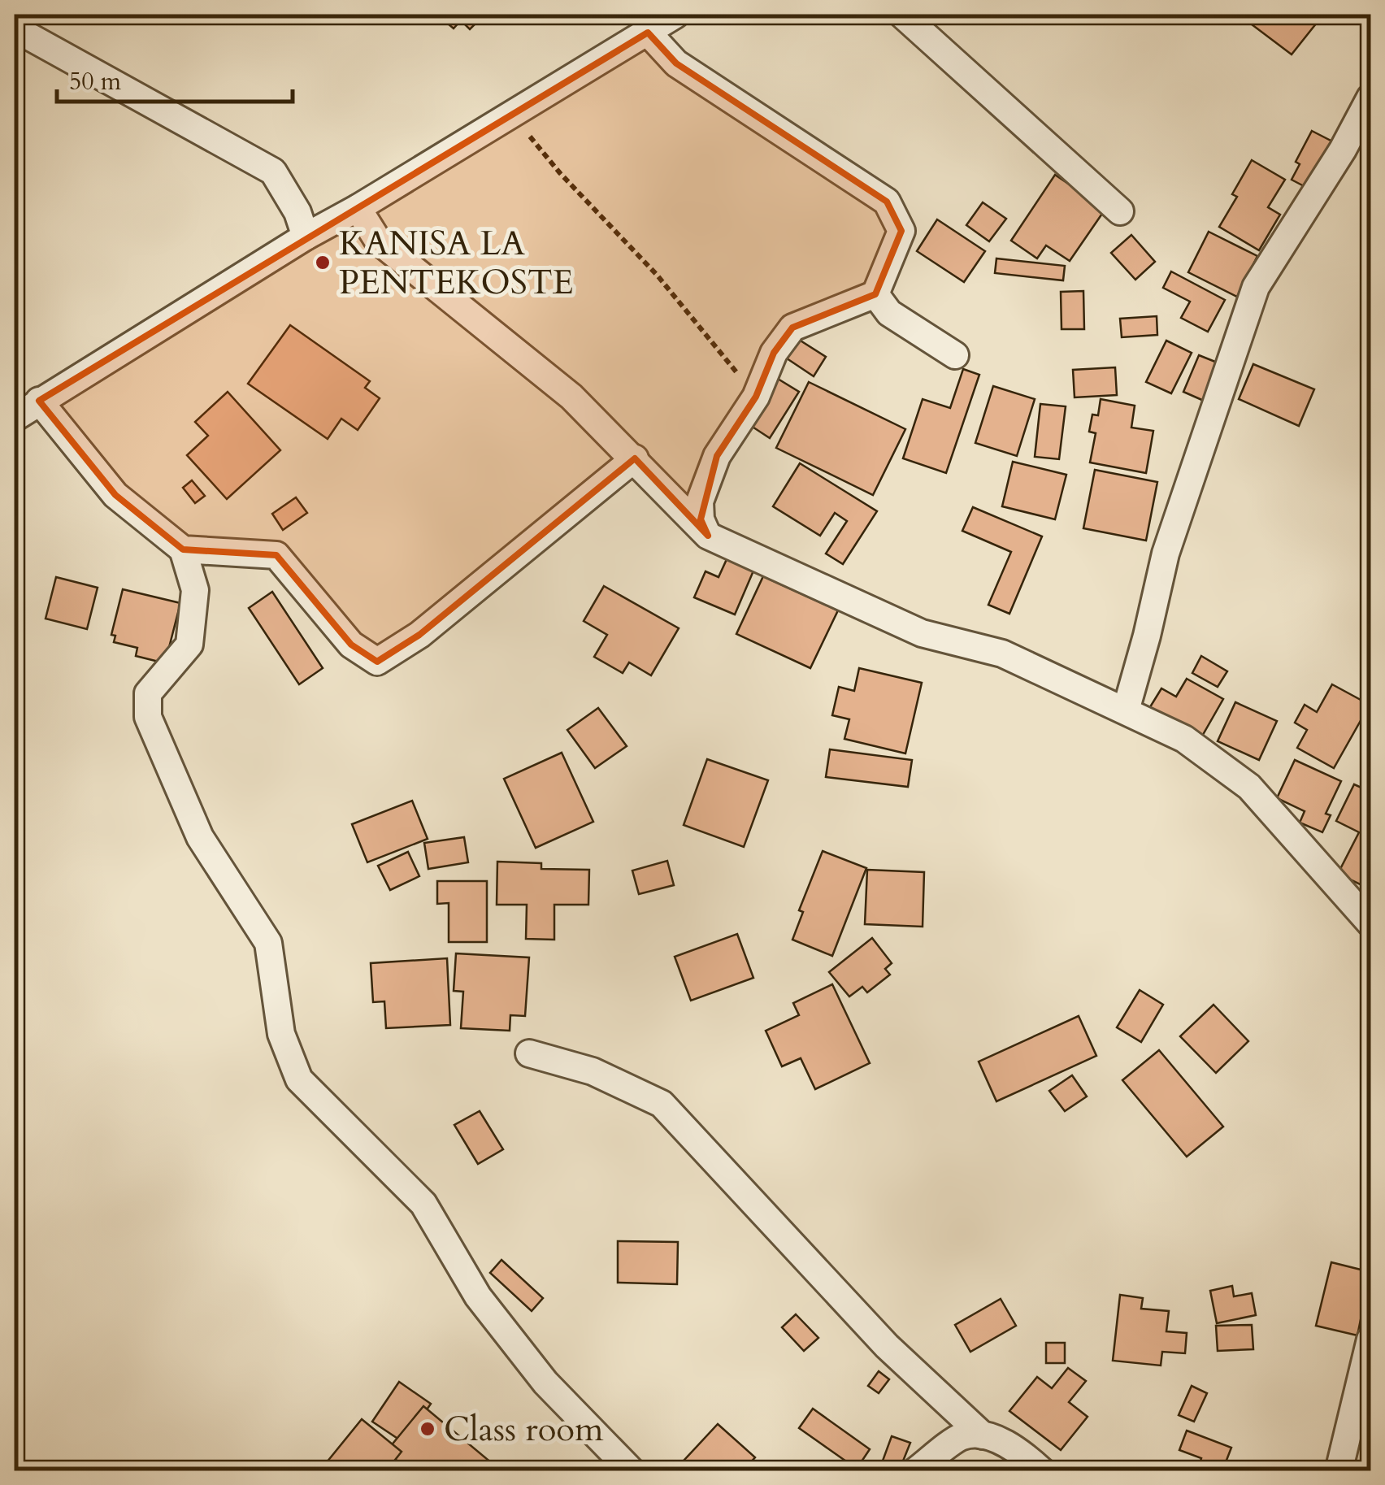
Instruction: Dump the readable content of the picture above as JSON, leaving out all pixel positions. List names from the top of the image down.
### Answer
{
  "places": ["KANISA LA PENTEKOSTE", "Class room"],
  "scale_bar": "50 m"
}
